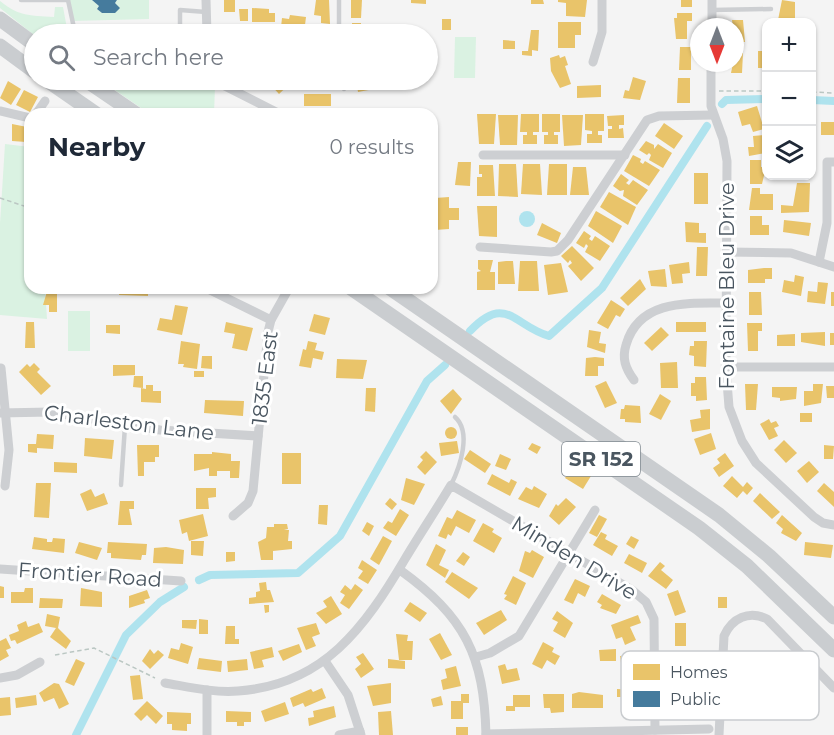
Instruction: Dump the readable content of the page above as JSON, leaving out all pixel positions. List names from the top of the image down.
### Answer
{
  "streets": {
    "main road": ["SR 152"],
    "street": [
      "Fontaine Bleu Drive",
      "1835 East",
      "Charleston Lane",
      "Minden Drive",
      "Frontier Road"
    ]
  },
  "crossings": [
    ["1835 East", "Charleston Lane"]
  ],
  "legend": ["Homes", "Public"],
  "north": "bottom",
  "page": {
    "map_buttons": ["+", "−"],
    "search": "Search here",
    "heading": ["Nearby", "0 results"]
  }
}
